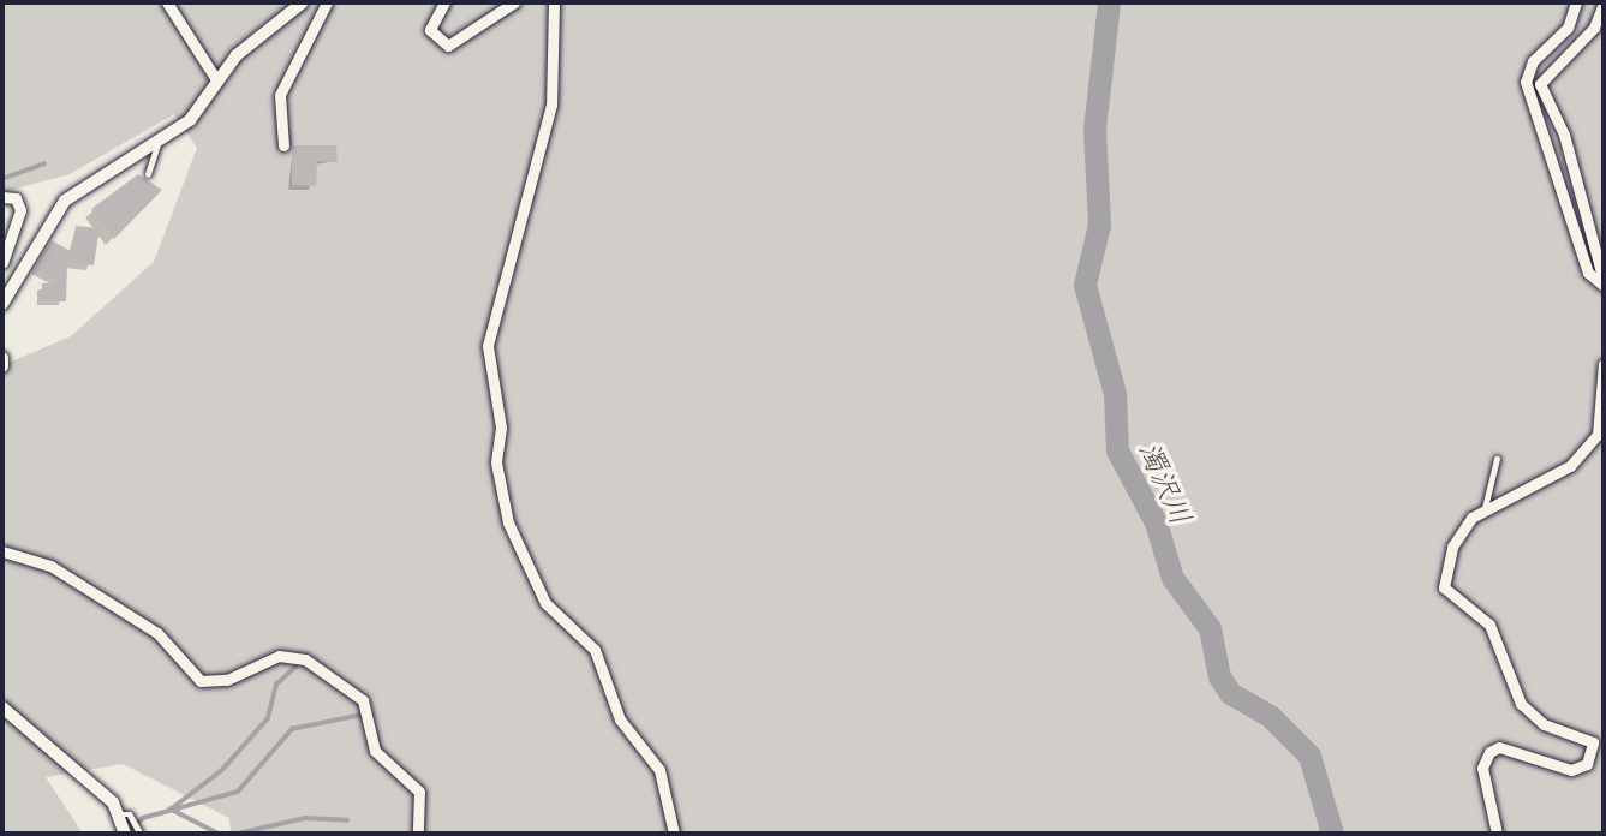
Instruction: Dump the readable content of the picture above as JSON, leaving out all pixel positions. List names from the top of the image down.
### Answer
{
  "water": ["濁沢川"]
}
